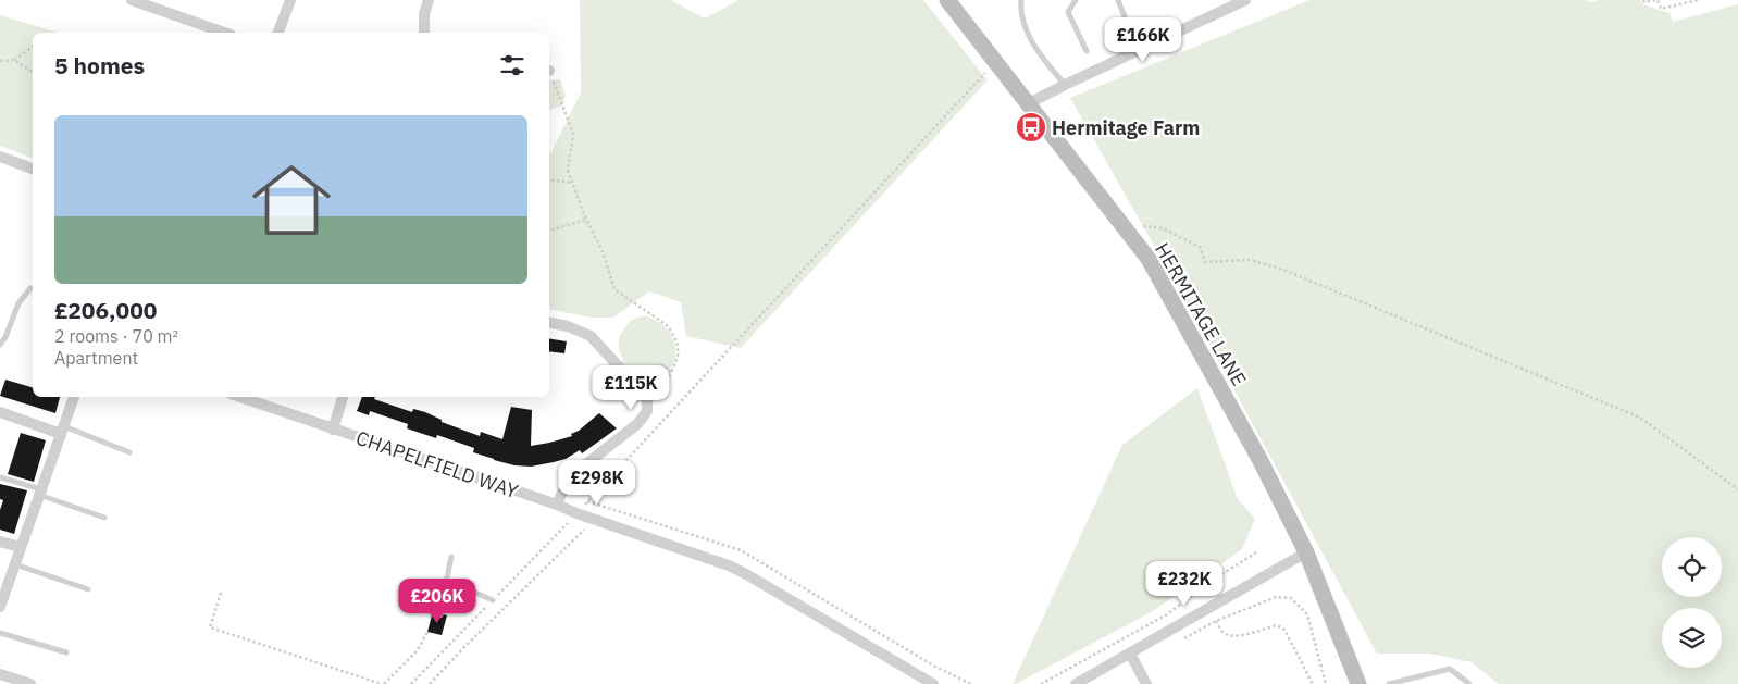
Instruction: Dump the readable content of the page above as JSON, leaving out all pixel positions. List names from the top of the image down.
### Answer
{
  "streets": {
    "main road": ["HERMITAGE LANE"],
    "street": ["CHAPELFIELD WAY"]
  },
  "places": {
    "bus stop": ["Hermitage Farm"]
  },
  "page": {
    "price": [
      "£166K",
      "£115K",
      "£298K",
      "£232K",
      "£206K"
    ],
    "heading": "5 homes",
    "list": [
      {
        "name": "£206,000",
        "note": "2 rooms · 70 m² · Apartment"
      }
    ]
  }
}
